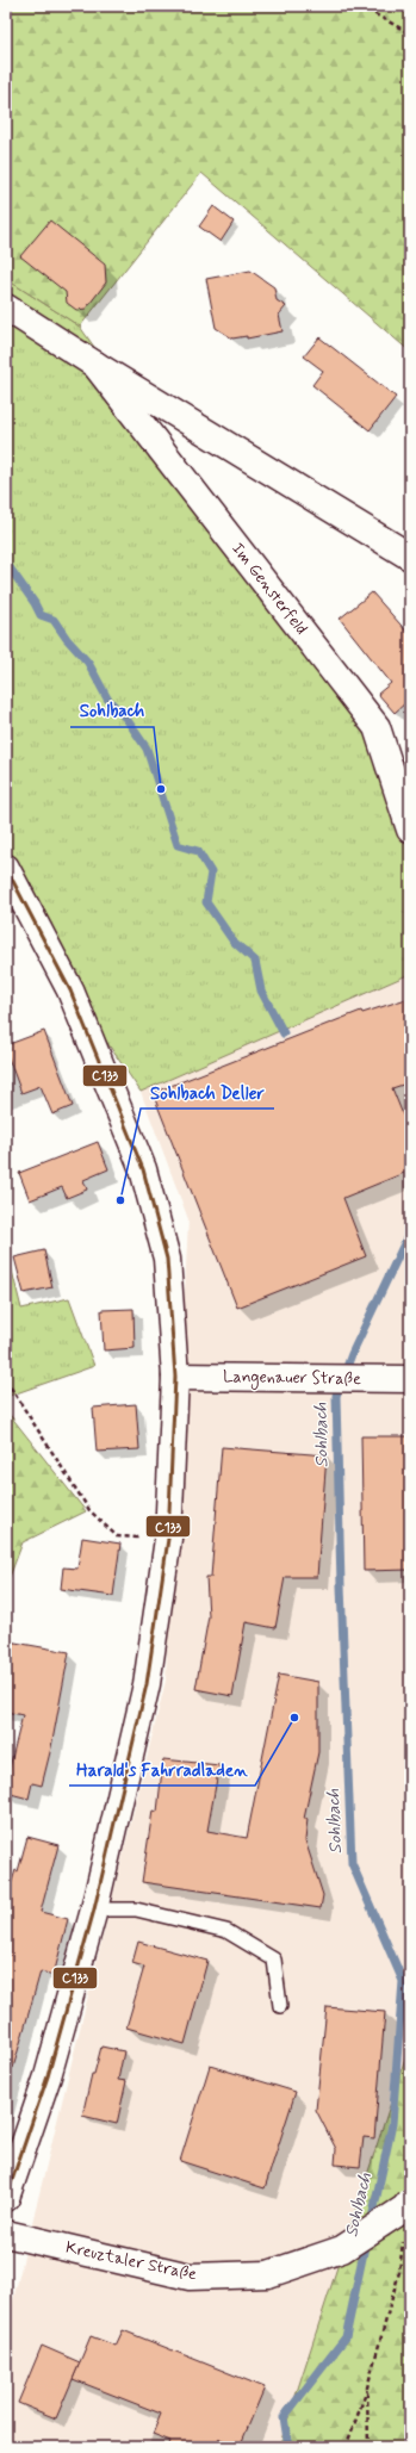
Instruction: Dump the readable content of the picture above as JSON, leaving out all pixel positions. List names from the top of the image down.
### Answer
{
  "streets": {
    "street": ["Im Gensterfeld", "Langenauer Straße", "Kreuztaler Straße"]
  },
  "water": ["Sohlbach"],
  "places": ["Sohlbach", "Sohlbach Deller", "Harald's Fahrradladen"],
  "lines": ["transit line C133"]
}
